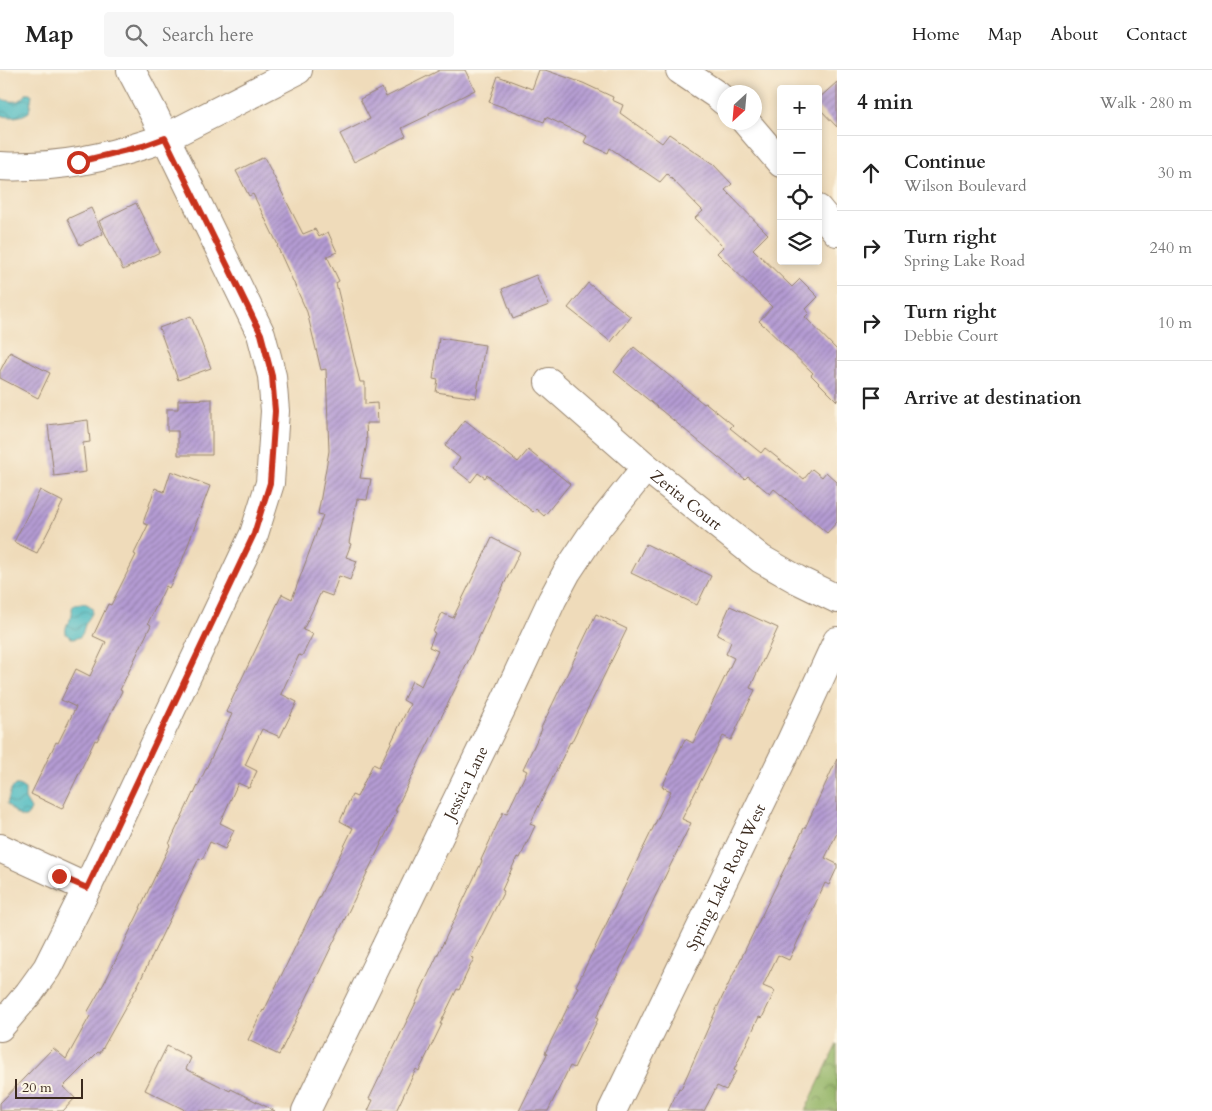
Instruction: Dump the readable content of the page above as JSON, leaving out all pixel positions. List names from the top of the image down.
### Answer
{
  "streets": {
    "street": ["Zerita Court", "Jessica Lane", "Spring Lake Road West"]
  },
  "crossings": [
    ["Zerita Court", "Jessica Lane"]
  ],
  "scale_bar": "20 m",
  "north": "bottom left",
  "page": {
    "header": "Map",
    "search": "Search here",
    "nav": [
      "Home",
      "Map",
      "About",
      "Contact"
    ],
    "heading": ["4 min", "Walk · 280 m"],
    "map_buttons": ["+", "−"],
    "list": [
      ["Continue", "Wilson Boulevard", "30 m"],
      ["Turn right", "Spring Lake Road", "240 m"],
      ["Turn right", "Debbie Court", "10 m"],
      "Arrive at destination"
    ],
    "scale": "20 m"
  }
}
